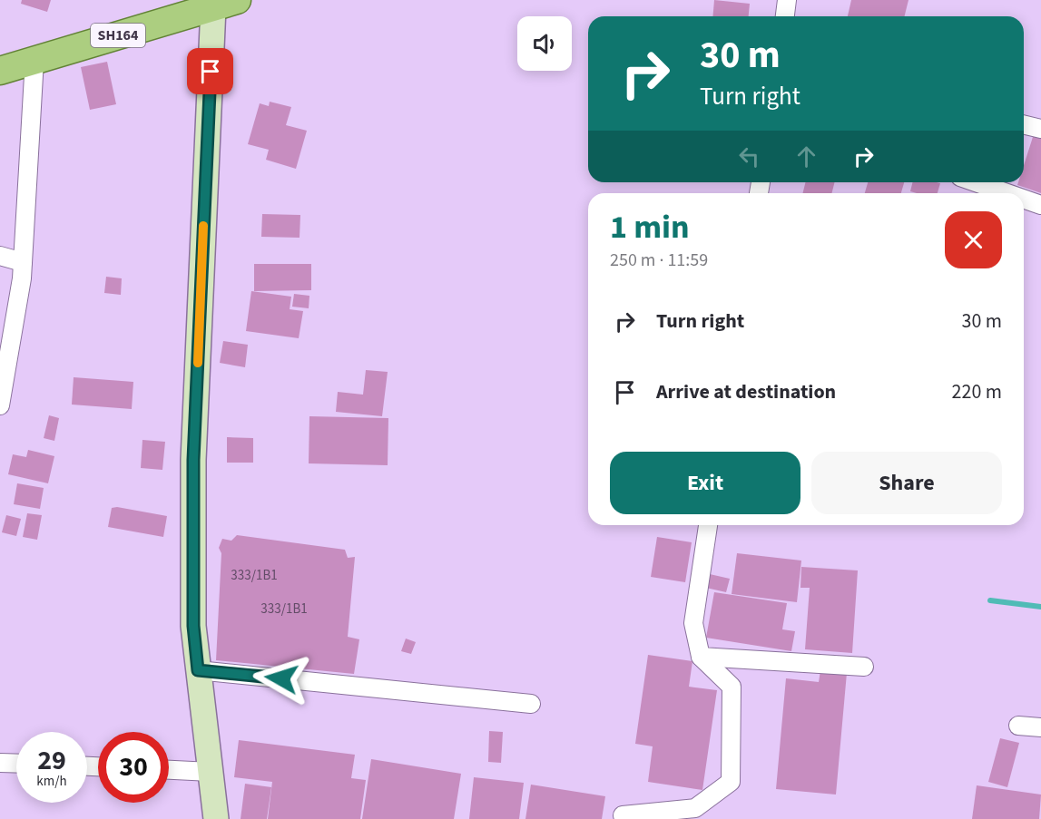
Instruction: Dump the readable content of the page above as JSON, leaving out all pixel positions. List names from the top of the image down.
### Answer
{
  "streets": {
    "main road": ["SH164"]
  },
  "house_numbers": ["333/1B1", "333/1B1"],
  "page": {
    "turn": ["30 m", "Turn right"],
    "heading": ["1 min", "250 m · 11:59"],
    "list": [
      {
        "name": "Turn right",
        "value": "30 m"
      },
      {
        "name": "Arrive at destination",
        "value": "220 m"
      }
    ],
    "buttons": ["Exit", "Share"],
    "speed": "29 km/h",
    "limit": "30"
  }
}
